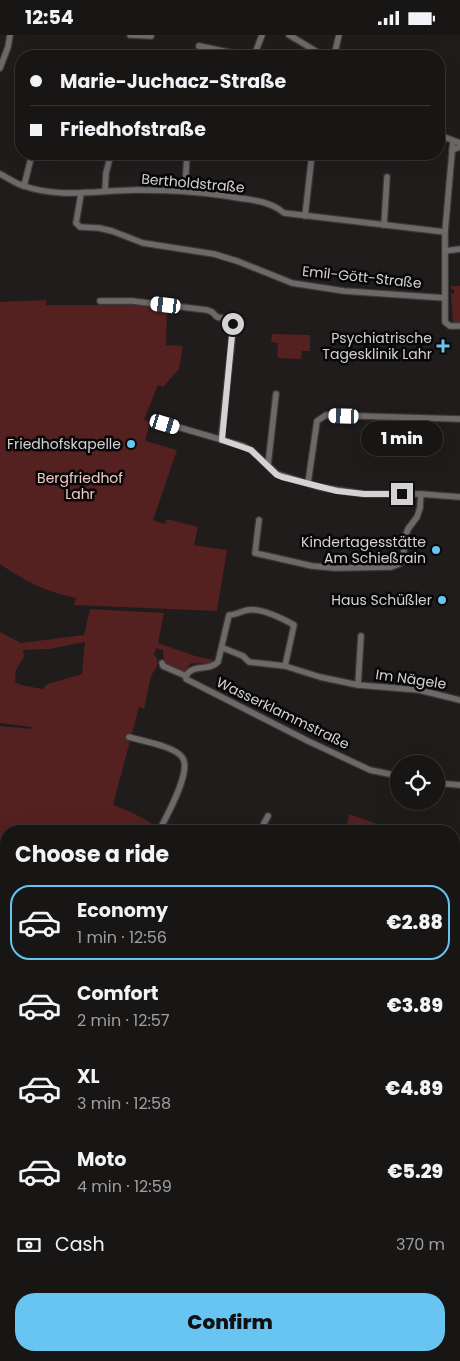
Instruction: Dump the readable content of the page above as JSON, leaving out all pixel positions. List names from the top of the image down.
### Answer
{
  "streets": {
    "street": [
      "Bertholdstraße",
      "Emil-Gött-Straße",
      "Im Nägele",
      "Wasserklammstraße"
    ]
  },
  "crossings": [
    ["Bertholdstraße", "Emil-Gött-Straße"]
  ],
  "parks": ["Bergfriedhof Lahr"],
  "places": {
    "health": ["Psychiatrische Tagesklinik Lahr"],
    "other": ["Friedhofskapelle", "Kindertagesstätte Am Schießrain", "Haus Schüßler"]
  },
  "page": {
    "status": "12:54",
    "banner": ["Marie-Juchacz-Straße", "Friedhofstraße"],
    "bubble": "1 min",
    "heading": "Choose a ride",
    "list": [
      {
        "name": "Economy",
        "note": "1 min · 12:56",
        "value": "€2.88"
      },
      {
        "name": "Comfort",
        "note": "2 min · 12:57",
        "value": "€3.89"
      },
      {
        "name": "XL",
        "note": "3 min · 12:58",
        "value": "€4.89"
      },
      {
        "name": "Moto",
        "note": "4 min · 12:59",
        "value": "€5.29"
      }
    ],
    "pay": ["Cash", "370 m"],
    "buttons": "Confirm"
  }
}
